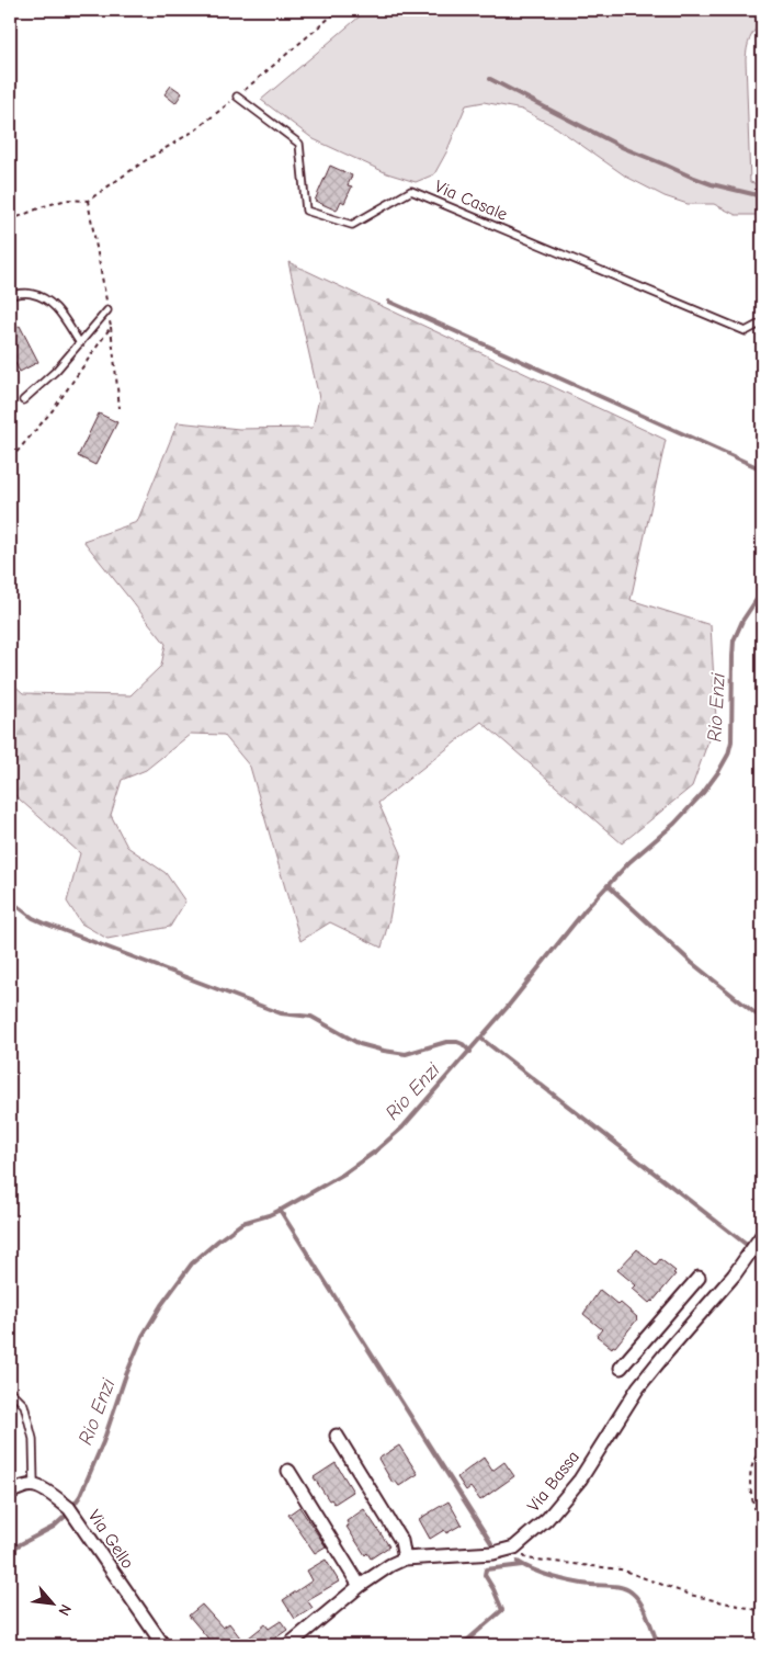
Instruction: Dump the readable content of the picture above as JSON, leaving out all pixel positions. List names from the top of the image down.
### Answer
{
  "streets": {
    "street": ["Via Bassa", "Via Gello"],
    "lane": ["Via Casale"]
  },
  "water": ["Rio Enzi"],
  "north": "bottom right"
}
